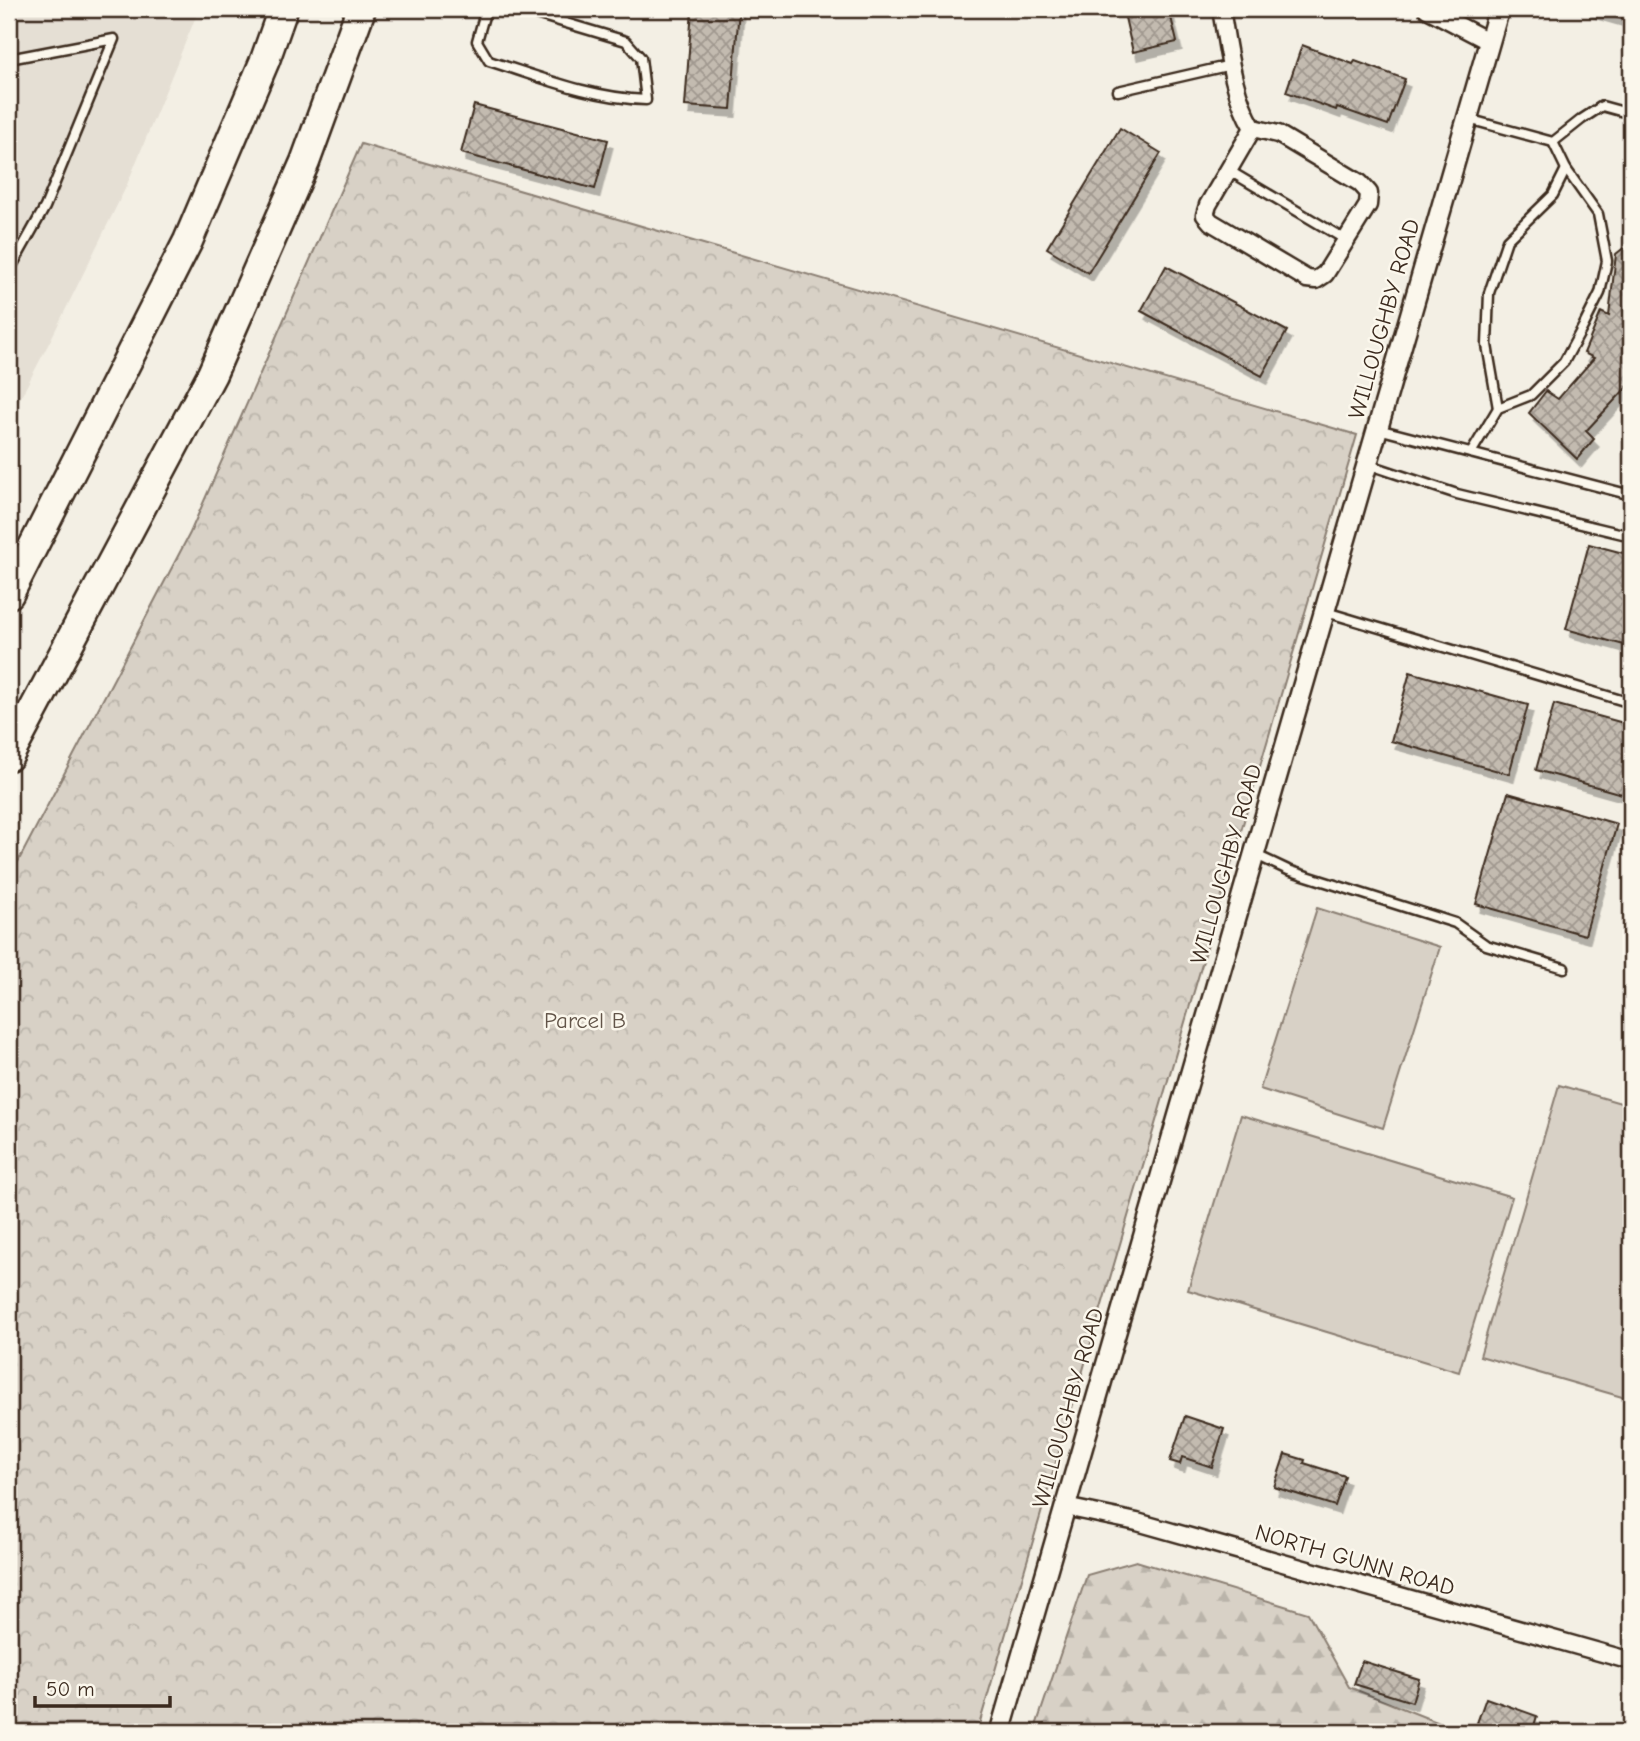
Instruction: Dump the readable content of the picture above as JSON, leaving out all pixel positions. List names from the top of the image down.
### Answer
{
  "streets": {
    "street": ["WILLOUGHBY ROAD", "NORTH GUNN ROAD"]
  },
  "crossings": [
    ["WILLOUGHBY ROAD", "NORTH GUNN ROAD"]
  ],
  "parks": ["Parcel B"],
  "scale_bar": "50 m"
}
